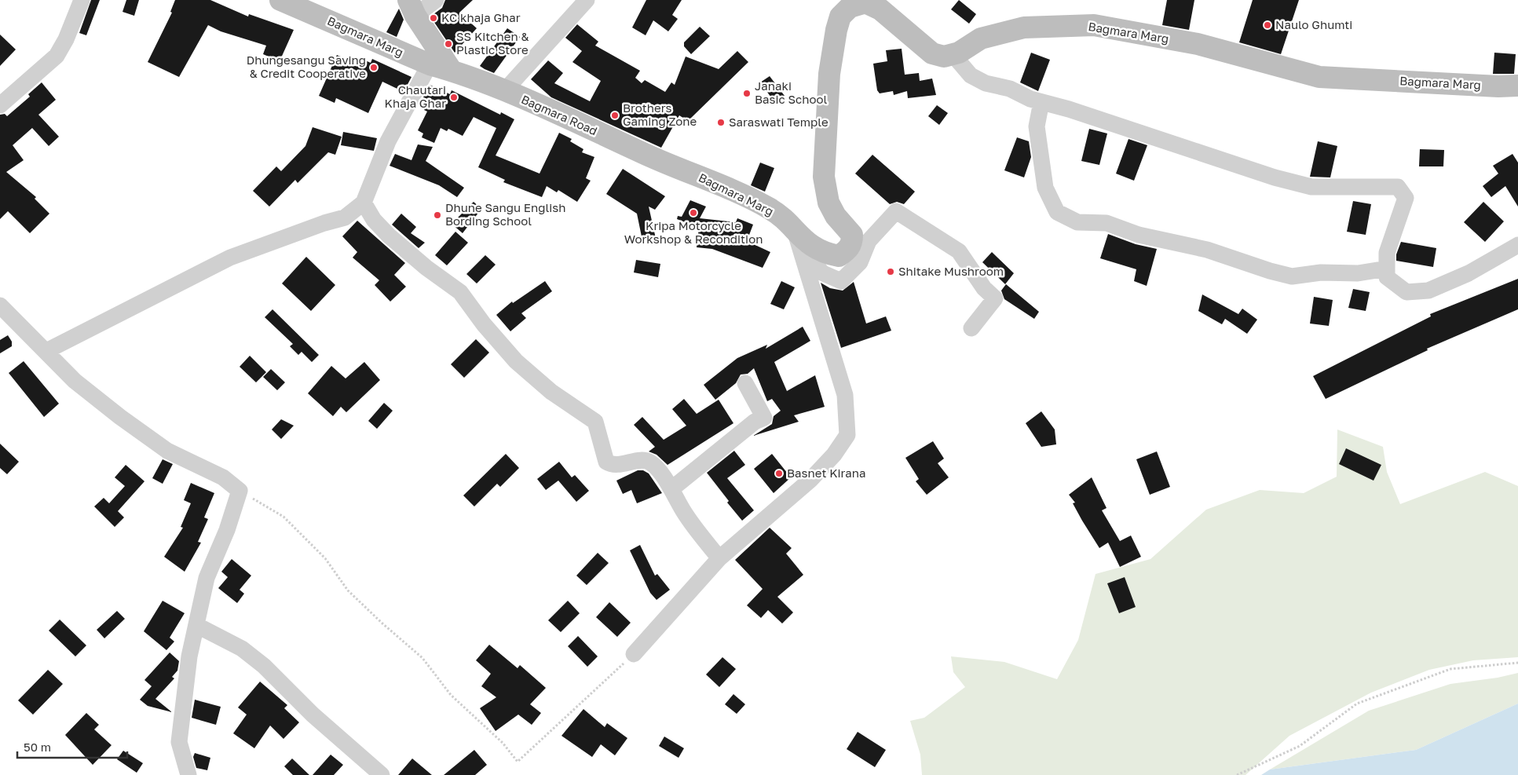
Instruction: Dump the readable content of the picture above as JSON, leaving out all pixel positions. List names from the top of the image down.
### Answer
{
  "streets": {
    "main road": ["Bagmara Marg", "Bagmara Road"]
  },
  "crossings": [
    ["Bagmara Marg", "Bagmara Road"]
  ],
  "places": [
    "KC khaja Ghar",
    "Naulo Ghumti",
    "SS Kitchen & Plastic Store",
    "Dhungesangu Saving & Credit Cooperative",
    "Janaki Basic School",
    "Chautari Khaja Ghar",
    "Brothers Gaming Zone",
    "Saraswati Temple",
    "Kripa Motorcycle Workshop & Recondition",
    "Dhune Sangu English Bording School",
    "Shitake Mushroom",
    "Basnet Kirana"
  ],
  "scale_bar": "50 m"
}
